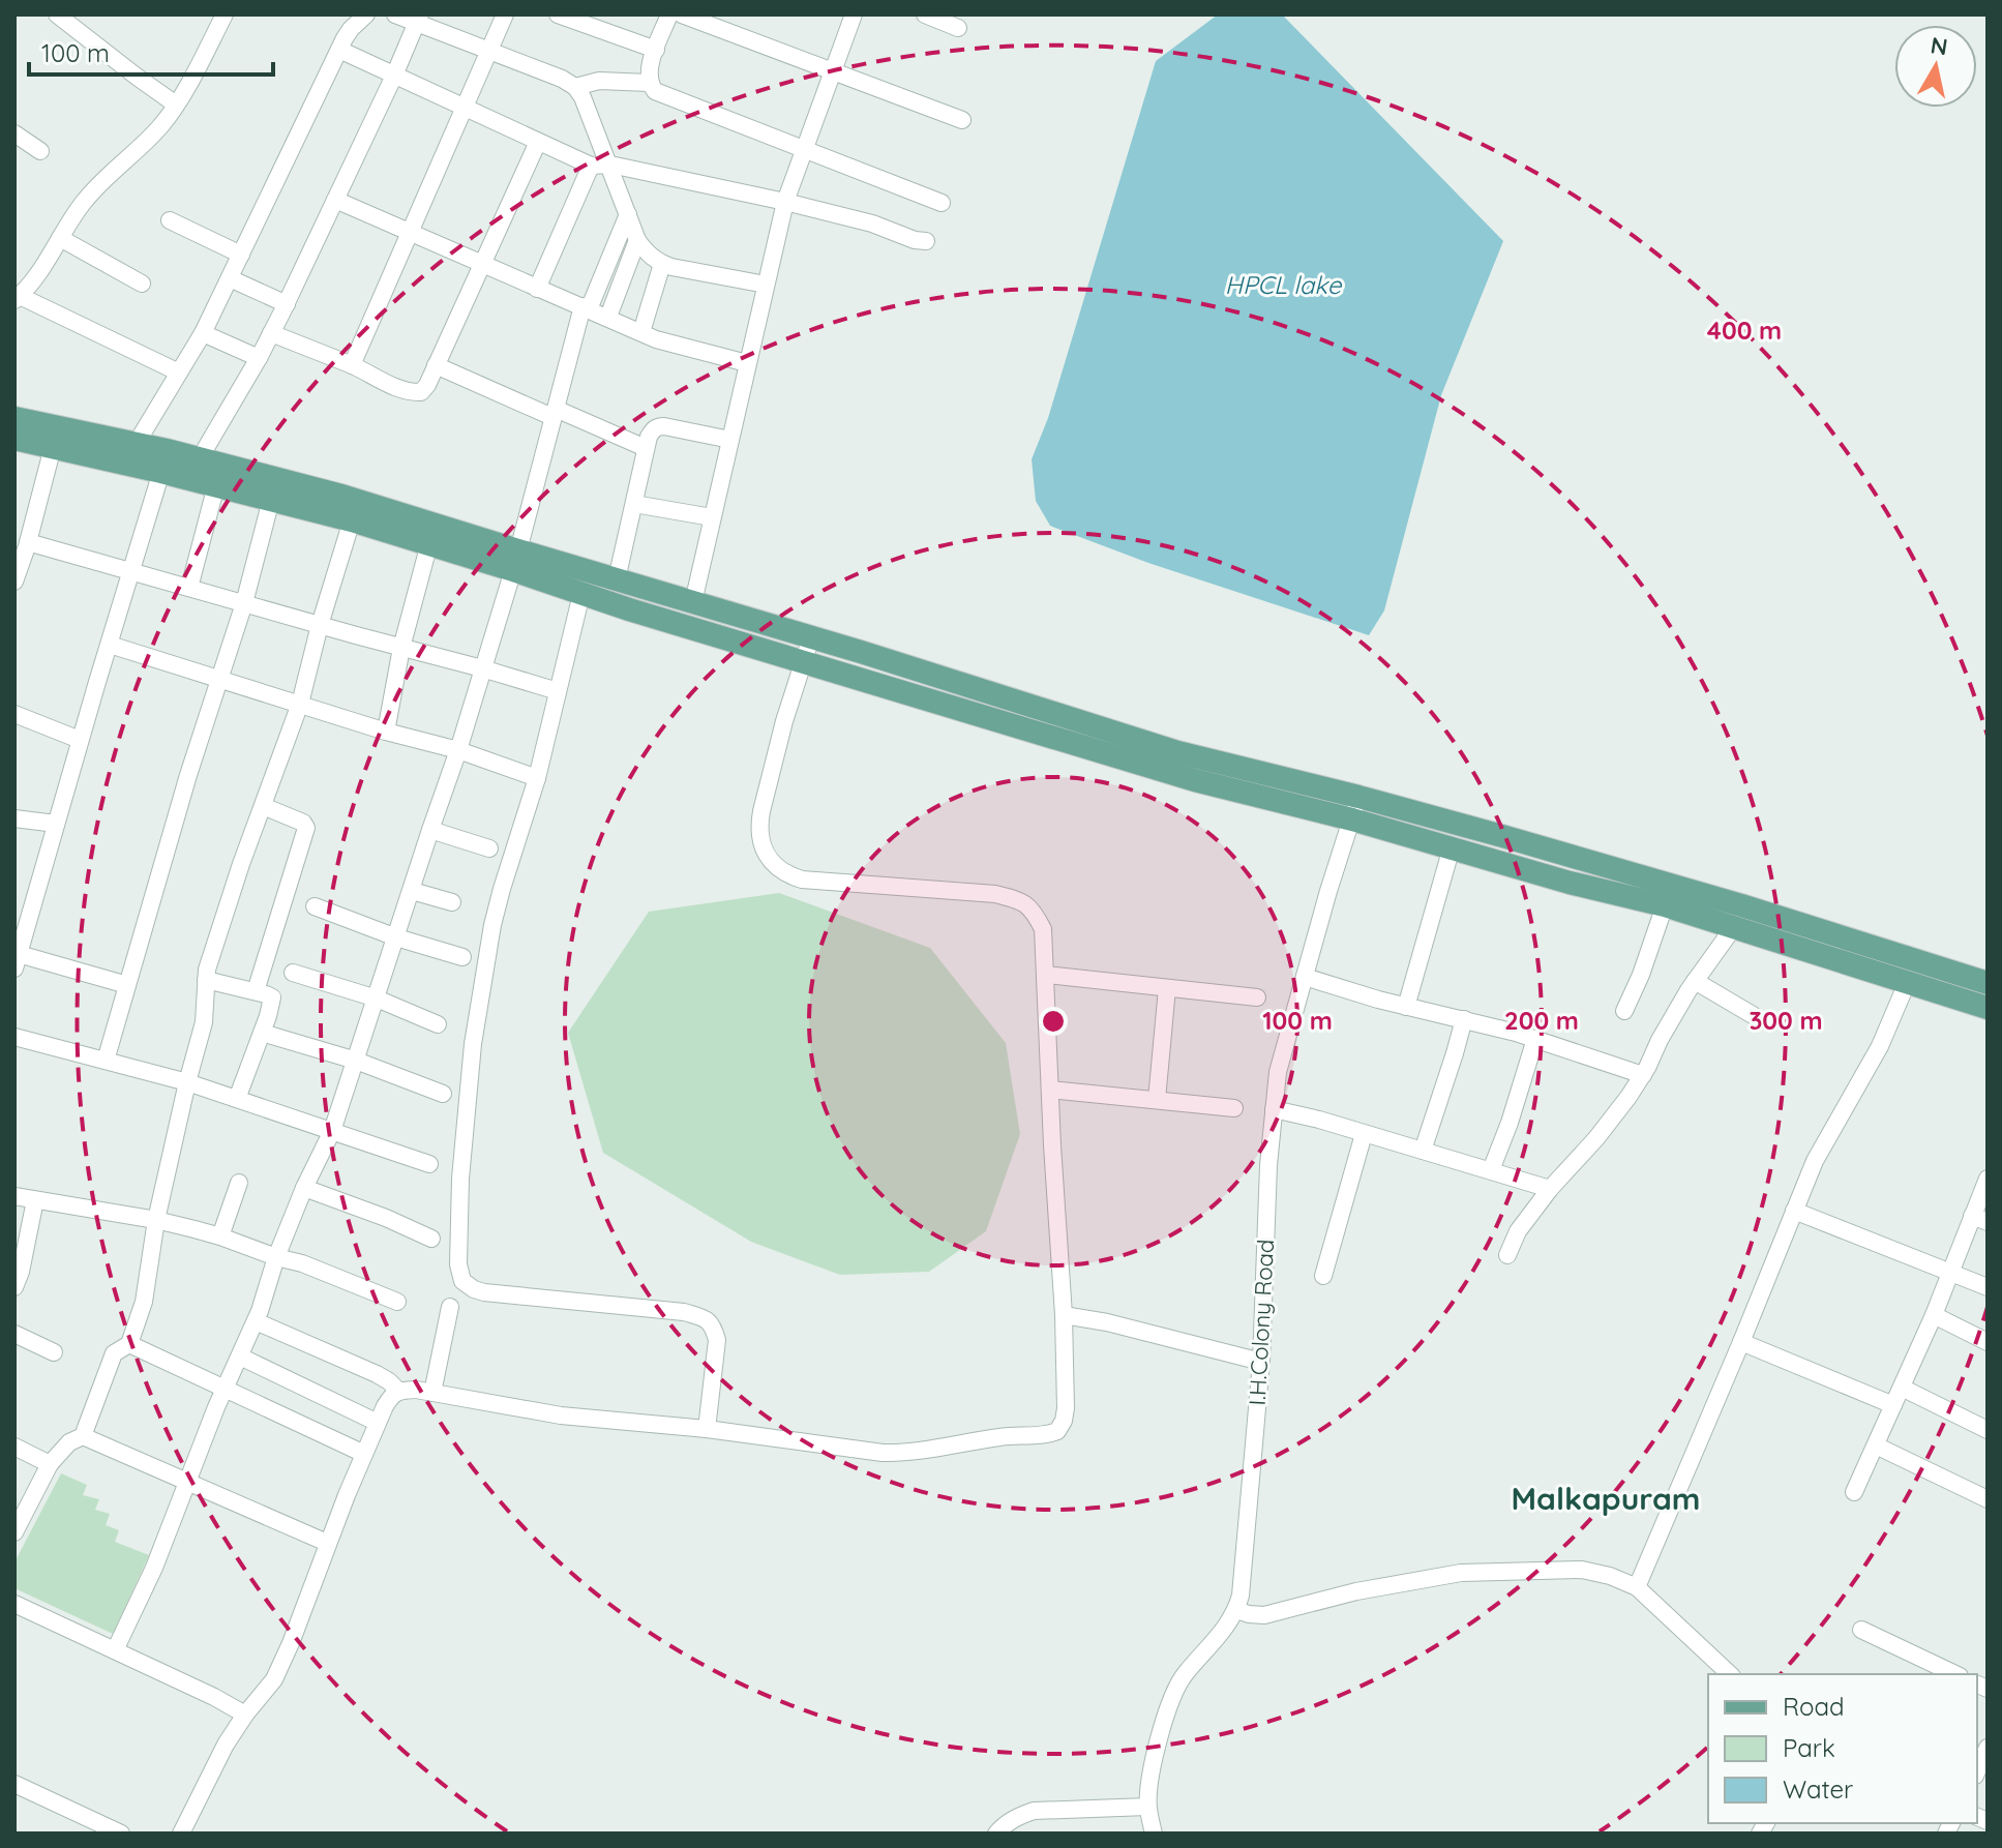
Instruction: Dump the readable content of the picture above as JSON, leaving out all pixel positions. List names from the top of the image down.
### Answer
{
  "streets": {
    "street": ["I.H.Colony Road"]
  },
  "districts": ["Malkapuram"],
  "water": ["HPCL lake"],
  "legend": ["Road", "Park", "Water"],
  "scale_bar": "100 m",
  "north": "top",
  "rings": [
    "400 m",
    "100 m",
    "200 m",
    "300 m"
  ]
}
